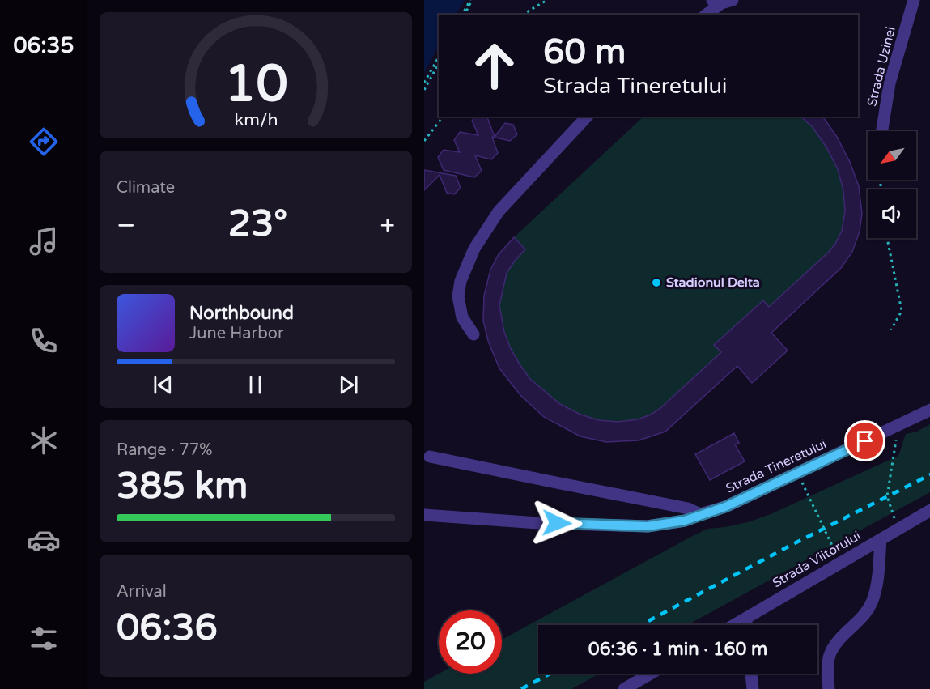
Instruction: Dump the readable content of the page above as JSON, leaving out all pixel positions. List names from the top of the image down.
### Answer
{
  "streets": {
    "street": ["Strada Uzinei", "Strada Tineretului", "Strada Viitorului"]
  },
  "places": ["Stadionul Delta"],
  "north": "bottom left",
  "page": {
    "tabs": "06:35",
    "turn": ["60 m", "Strada Tineretului"],
    "tile": [
      "Climate",
      ["Range · 77%", "385 km"],
      ["Arrival", "06:36"]
    ],
    "heat": ["−", "23°", "+"],
    "song": ["Northbound", "June Harbor"],
    "limit": "20",
    "trip": "06:36 · 1 min · 160 m",
    "gauge": ["10", "km/h"]
  }
}
